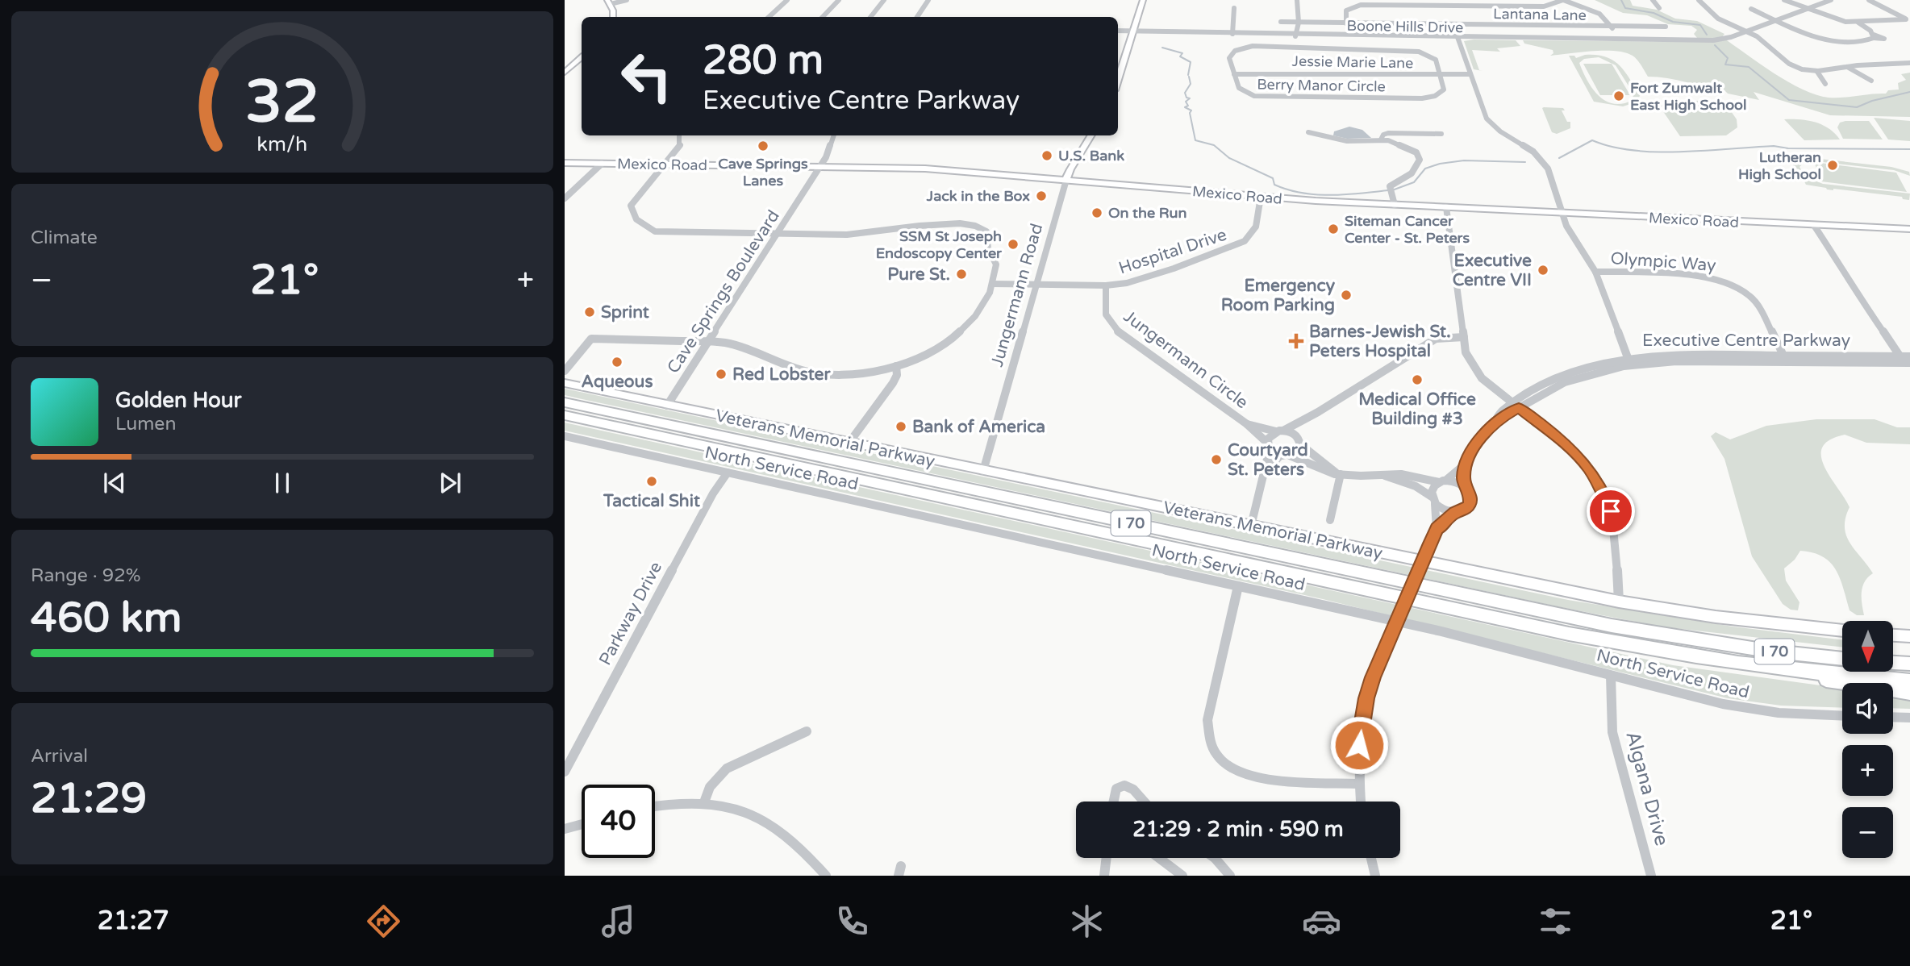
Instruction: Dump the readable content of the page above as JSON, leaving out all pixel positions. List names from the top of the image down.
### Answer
{
  "streets": {
    "highway": ["I 70"],
    "main road": ["Mexico Road", "Jungermann Road", "Veterans Memorial Parkway"],
    "street": [
      "Lantana Lane",
      "Boone Hills Drive",
      "Jessie Marie Lane",
      "Berry Manor Circle",
      "Hospital Drive",
      "Olympic Way",
      "Cave Springs Boulevard",
      "Executive Centre Parkway",
      "Jungermann Circle",
      "North Service Road",
      "Parkway Drive",
      "Algana Drive"
    ]
  },
  "crossings": [
    ["Jessie Marie Lane", "Berry Manor Circle"],
    ["Mexico Road", "Hospital Drive"],
    ["Mexico Road", "Cave Springs Boulevard"],
    ["Mexico Road", "Jungermann Road"],
    ["Hospital Drive", "Jungermann Road"],
    ["Hospital Drive", "Jungermann Circle"],
    ["Olympic Way", "Executive Centre Parkway"],
    ["Cave Springs Boulevard", "Veterans Memorial Parkway"],
    ["Jungermann Road", "Veterans Memorial Parkway"],
    ["North Service Road", "Parkway Drive"],
    ["North Service Road", "Algana Drive"]
  ],
  "places": {
    "other": [
      "Fort Zumwalt East High School",
      "Cave Springs Lanes",
      "U.S. Bank",
      "Lutheran High School",
      "Jack in the Box",
      "On the Run",
      "Siteman Cancer Center - St. Peters",
      "SSM St Joseph Endoscopy Center",
      "Executive Centre VII",
      "Pure St.",
      "Emergency Room Parking",
      "Sprint",
      "Aqueous",
      "Red Lobster",
      "Medical Office Building #3",
      "Bank of America",
      "Courtyard St. Peters",
      "Tactical Shit"
    ],
    "health": ["Barnes-Jewish St. Peters Hospital"]
  },
  "north": "bottom",
  "page": {
    "turn": ["280 m", "Executive Centre Parkway"],
    "tile": [
      "Climate",
      ["Range · 92%", "460 km"],
      ["Arrival", "21:29"]
    ],
    "heat": ["−", "21°", "+"],
    "song": ["Golden Hour", "Lumen"],
    "map_buttons": ["+", "−"],
    "limit": "40",
    "trip": "21:29 · 2 min · 590 m",
    "tabs": ["21:27", "21°"],
    "gauge": ["32", "km/h"]
  }
}
